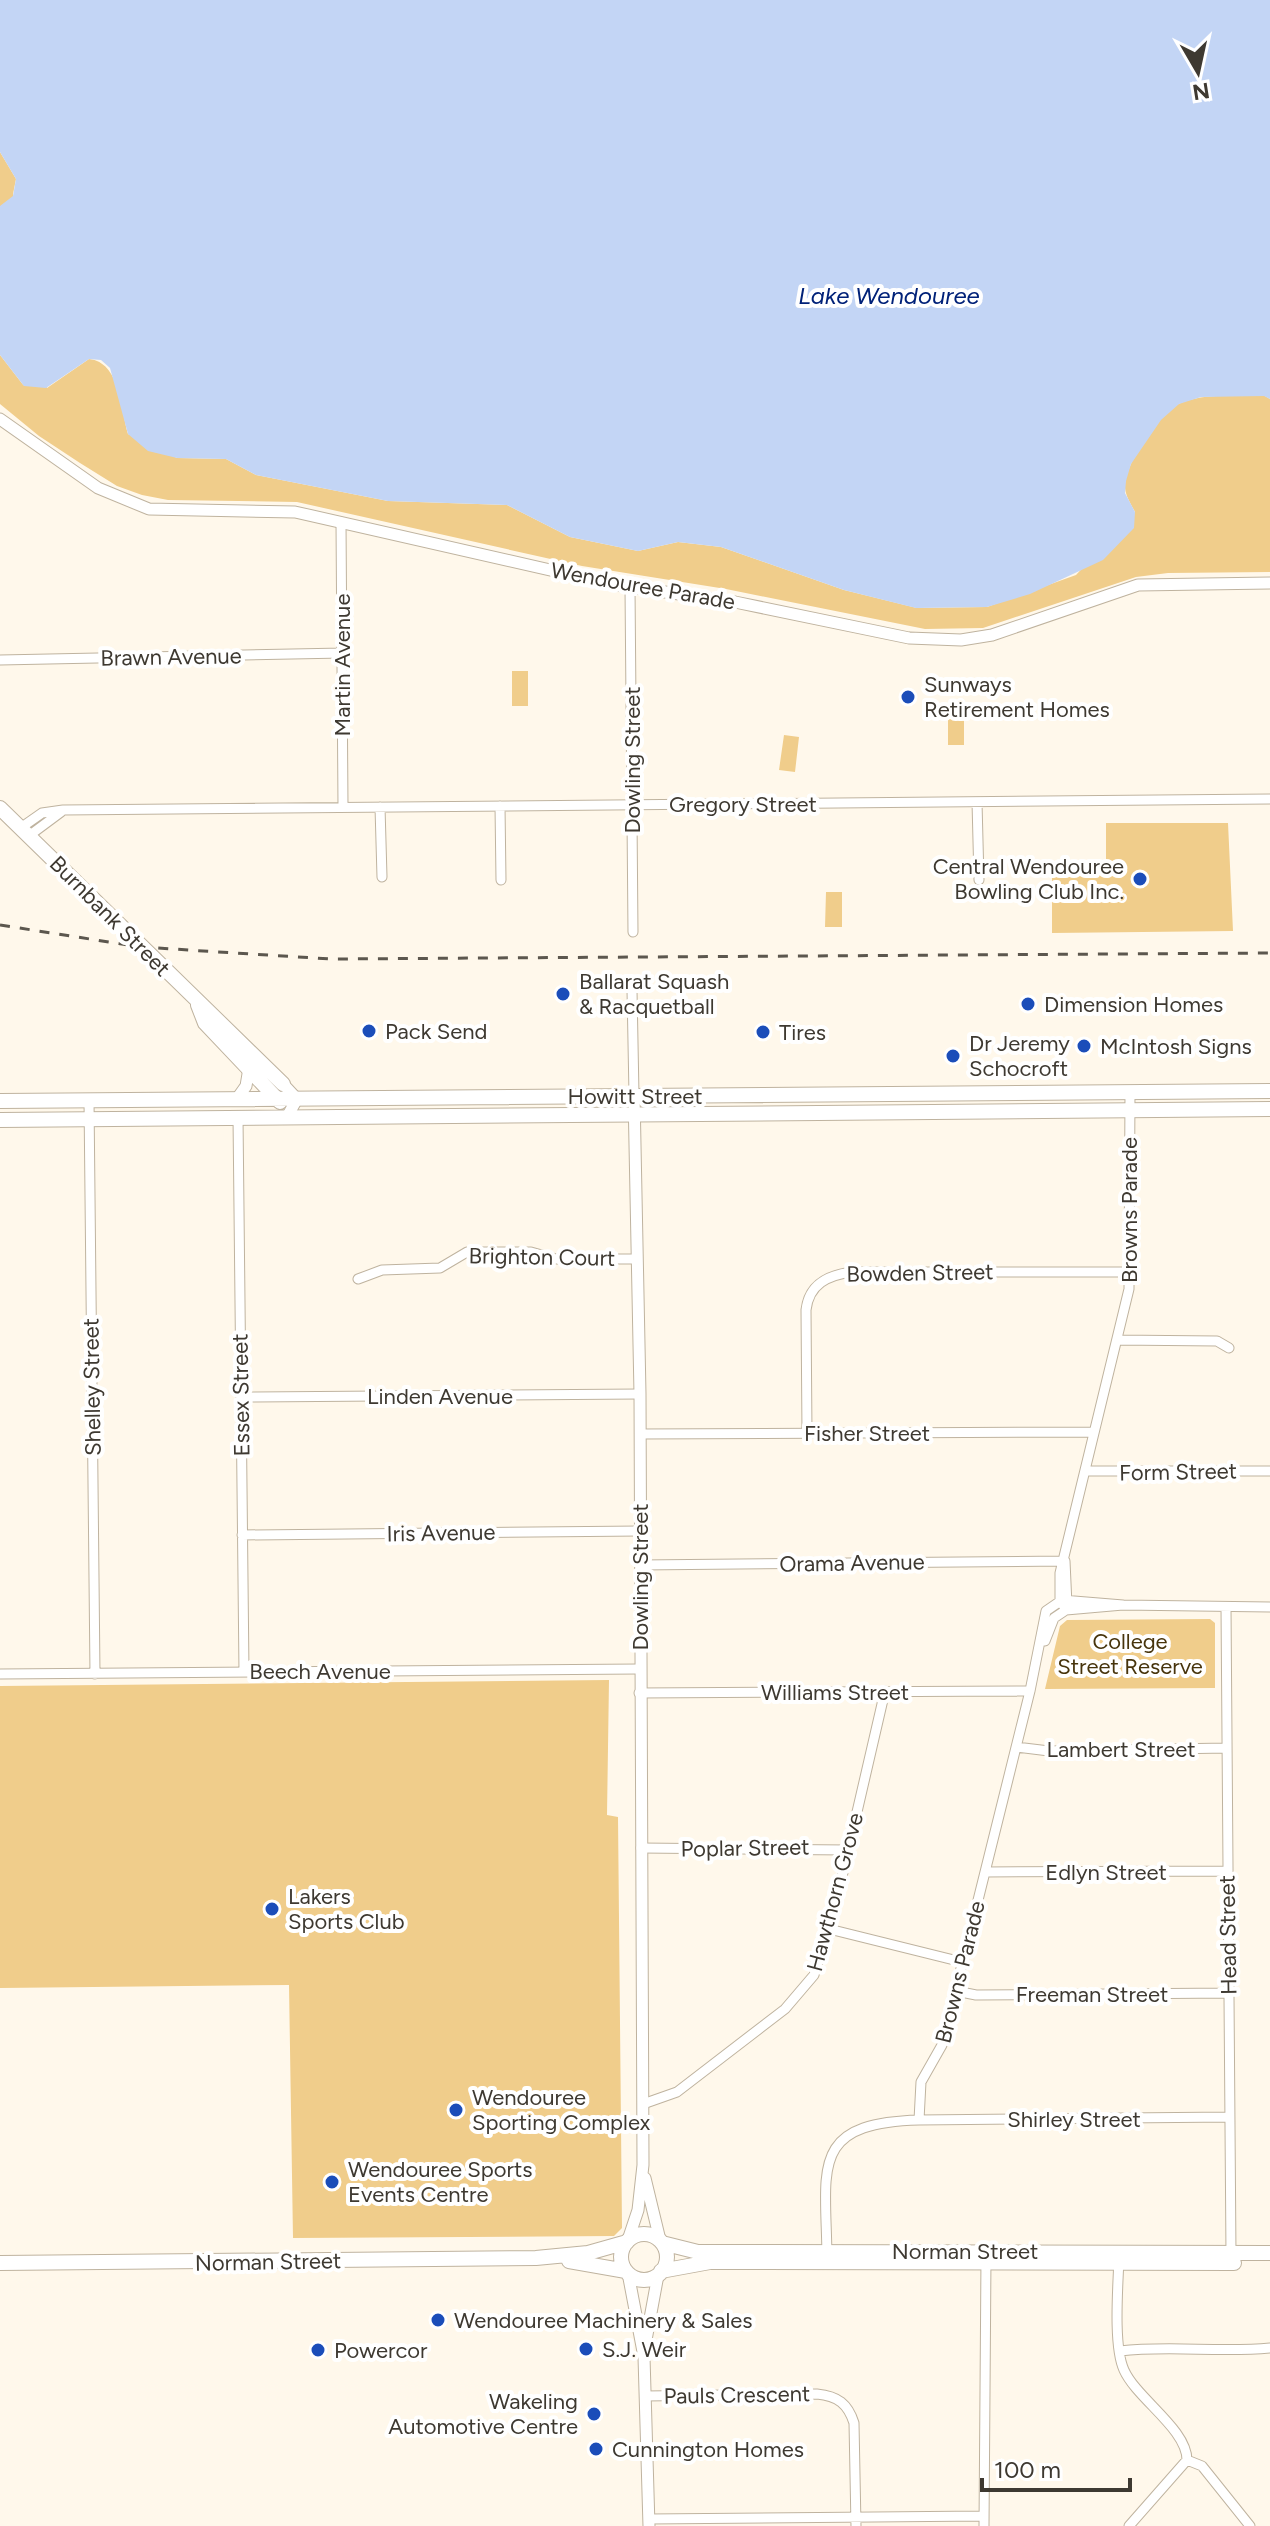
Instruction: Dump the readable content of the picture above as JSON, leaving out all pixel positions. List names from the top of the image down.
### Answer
{
  "streets": {
    "main road": ["Burnbank Street", "Howitt Street", "Norman Street"],
    "street": [
      "Wendouree Parade",
      "Brawn Avenue",
      "Martin Avenue",
      "Dowling Street",
      "Gregory Street",
      "Browns Parade",
      "Brighton Court",
      "Bowden Street",
      "Shelley Street",
      "Essex Street",
      "Linden Avenue",
      "Fisher Street",
      "Form Street",
      "Iris Avenue",
      "Orama Avenue",
      "Beech Avenue",
      "Williams Street",
      "Lambert Street",
      "Poplar Street",
      "Edlyn Street",
      "Hawthorn Grove",
      "Head Street",
      "Freeman Street",
      "Shirley Street",
      "Pauls Crescent"
    ]
  },
  "crossings": [
    ["Wendouree Parade", "Martin Avenue"],
    ["Wendouree Parade", "Dowling Street"],
    ["Brawn Avenue", "Martin Avenue"],
    ["Martin Avenue", "Gregory Street"],
    ["Dowling Street", "Gregory Street"],
    ["Dowling Street", "Howitt Street"],
    ["Dowling Street", "Brighton Court"],
    ["Dowling Street", "Linden Avenue"],
    ["Dowling Street", "Fisher Street"],
    ["Dowling Street", "Iris Avenue"],
    ["Dowling Street", "Orama Avenue"],
    ["Dowling Street", "Beech Avenue"],
    ["Dowling Street", "Williams Street"],
    ["Dowling Street", "Poplar Street"],
    ["Dowling Street", "Hawthorn Grove"],
    ["Dowling Street", "Norman Street"],
    ["Gregory Street", "Burnbank Street"],
    ["Burnbank Street", "Howitt Street"],
    ["Howitt Street", "Browns Parade"],
    ["Howitt Street", "Shelley Street"],
    ["Howitt Street", "Essex Street"],
    ["Browns Parade", "Bowden Street"],
    ["Browns Parade", "Fisher Street"],
    ["Browns Parade", "Form Street"],
    ["Browns Parade", "Orama Avenue"],
    ["Browns Parade", "Williams Street"],
    ["Browns Parade", "Lambert Street"],
    ["Browns Parade", "Edlyn Street"],
    ["Browns Parade", "Freeman Street"],
    ["Browns Parade", "Shirley Street"],
    ["Bowden Street", "Fisher Street"],
    ["Shelley Street", "Beech Avenue"],
    ["Essex Street", "Linden Avenue"],
    ["Essex Street", "Iris Avenue"],
    ["Essex Street", "Beech Avenue"],
    ["Williams Street", "Hawthorn Grove"],
    ["Lambert Street", "Head Street"],
    ["Poplar Street", "Hawthorn Grove"],
    ["Edlyn Street", "Head Street"],
    ["Head Street", "Freeman Street"],
    ["Head Street", "Shirley Street"],
    ["Head Street", "Norman Street"]
  ],
  "water": ["Lake Wendouree"],
  "parks": ["College Street Reserve"],
  "places": [
    "Sunways Retirement Homes",
    "Central Wendouree Bowling Club Inc.",
    "Ballarat Squash & Racquetball",
    "Dimension Homes",
    "Pack Send",
    "Tires",
    "McIntosh Signs",
    "Dr Jeremy Schocroft",
    "Lakers Sports Club",
    "Wendouree Sporting Complex",
    "Wendouree Sports Events Centre",
    "Wendouree Machinery & Sales",
    "S.J. Weir",
    "Powercor",
    "Wakeling Automotive Centre",
    "Cunnington Homes"
  ],
  "scale_bar": "100 m",
  "north": "bottom"
}
